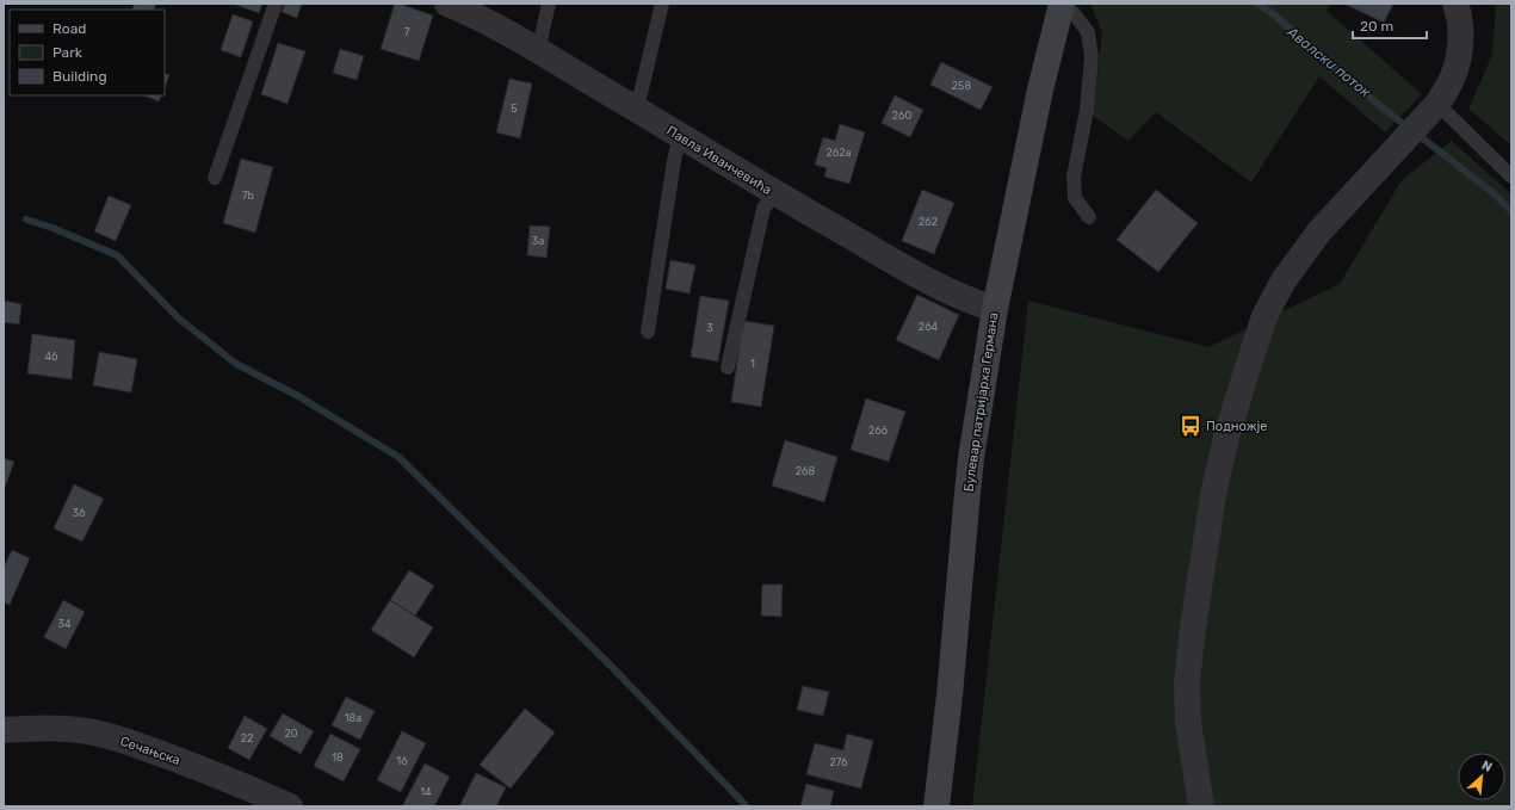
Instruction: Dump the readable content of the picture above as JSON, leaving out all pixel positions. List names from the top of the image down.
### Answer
{
  "streets": {
    "main road": ["Булевар патријарха Германа"],
    "street": ["Павла Иванчевића", "Сечањска"]
  },
  "crossings": [
    ["Павла Иванчевића", "Булевар патријарха Германа"]
  ],
  "water": ["Авалски поток"],
  "places": {
    "bus stop": ["Подножје"]
  },
  "house_numbers": [
    "7",
    "258",
    "5",
    "260",
    "262a",
    "7b",
    "262",
    "3a",
    "264",
    "3",
    "46",
    "1",
    "266",
    "268",
    "36",
    "34",
    "18a",
    "20",
    "22",
    "18",
    "16",
    "276",
    "14"
  ],
  "legend": ["Road", "Park", "Building"],
  "scale_bar": "20 m",
  "north": "top right"
}
